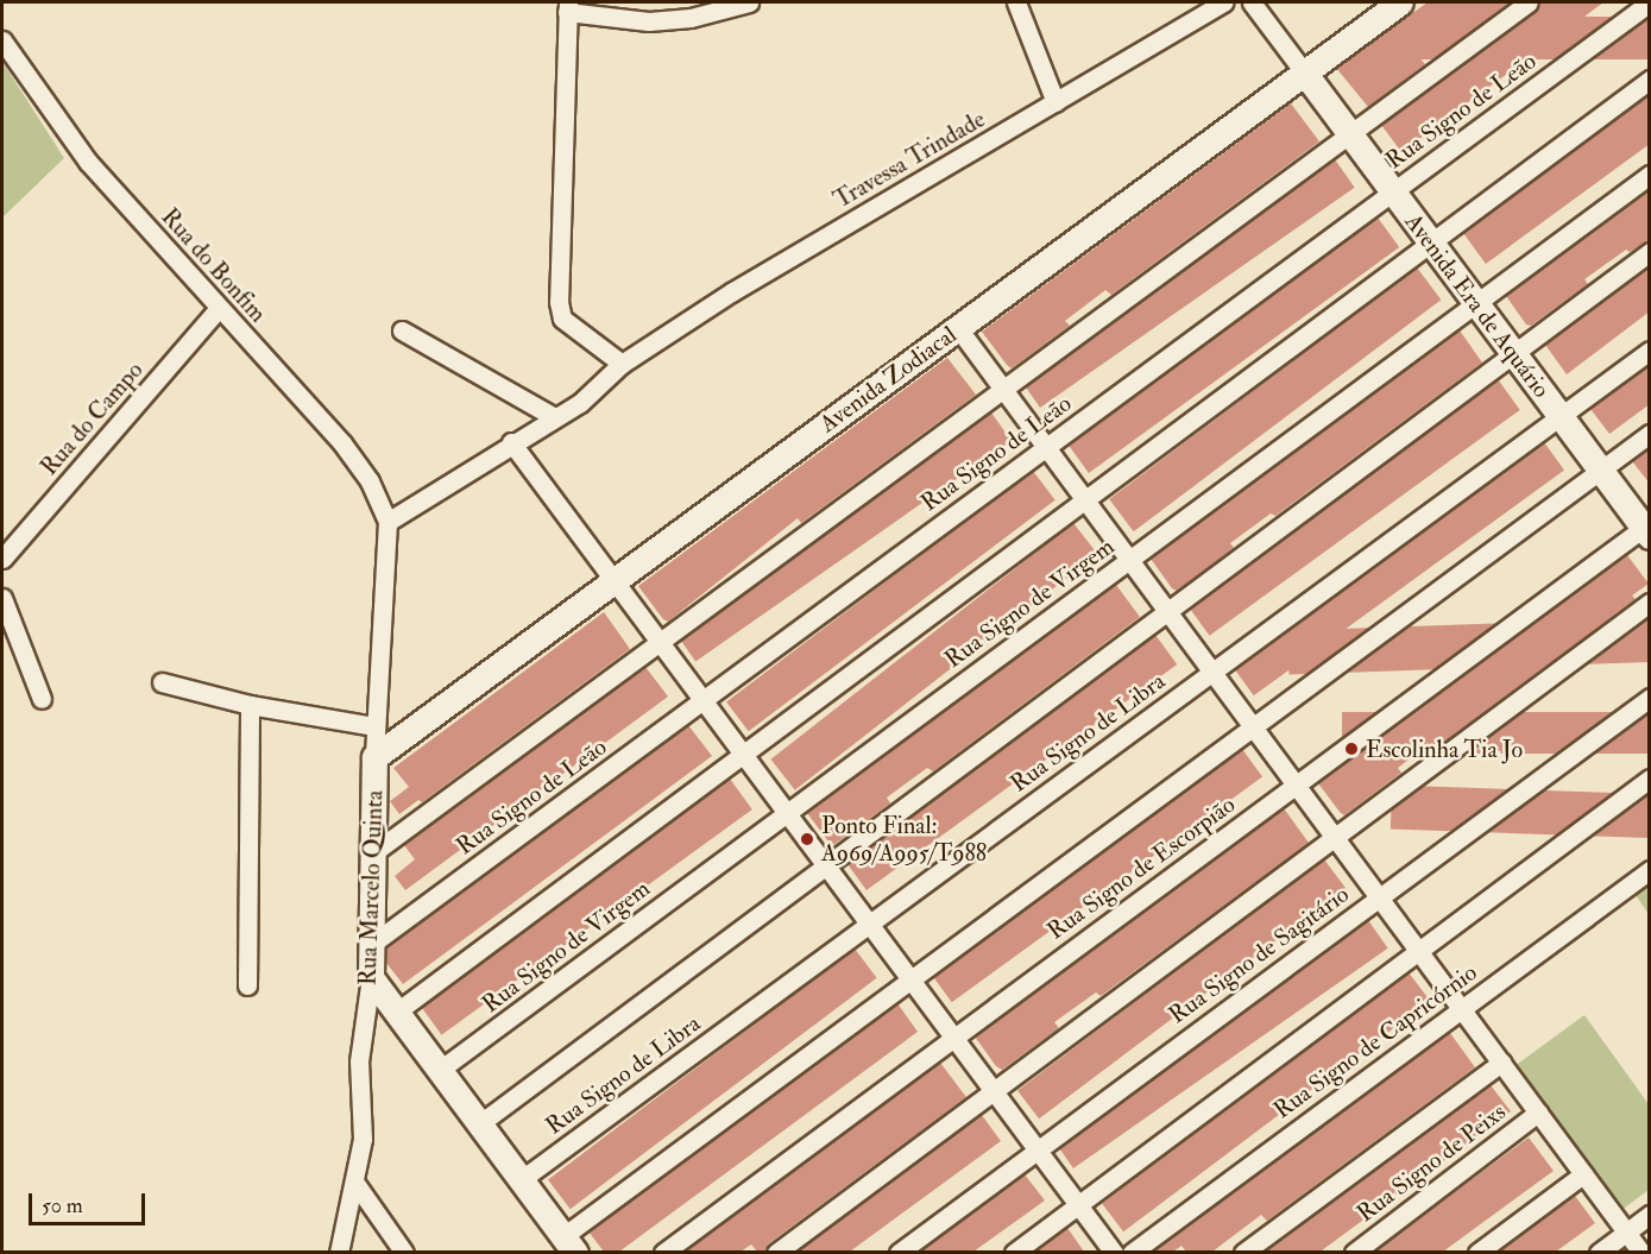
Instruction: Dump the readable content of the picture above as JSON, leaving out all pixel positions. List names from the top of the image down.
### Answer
{
  "streets": {
    "street": [
      "Rua Signo de Leão",
      "Travessa Trindade",
      "Rua do Bonfim",
      "Avenida Era de Aquário",
      "Avenida Zodiacal",
      "Rua do Campo",
      "Rua Signo de Virgem",
      "Rua Signo de Libra",
      "Rua Signo de Escorpião",
      "Rua Marcelo Quinta",
      "Rua Signo de Sagitário",
      "Rua Signo de Capricórnio",
      "Rua Signo de Peixs"
    ]
  },
  "crossings": [
    ["Rua Signo de Leão", "Avenida Era de Aquário"],
    ["Rua Signo de Leão", "Rua Marcelo Quinta"],
    ["Travessa Trindade", "Rua do Bonfim"],
    ["Travessa Trindade", "Rua Marcelo Quinta"],
    ["Rua do Bonfim", "Rua do Campo"],
    ["Rua do Bonfim", "Rua Marcelo Quinta"],
    ["Avenida Era de Aquário", "Avenida Zodiacal"],
    ["Avenida Era de Aquário", "Rua Signo de Virgem"],
    ["Avenida Era de Aquário", "Rua Signo de Libra"],
    ["Avenida Era de Aquário", "Rua Signo de Escorpião"],
    ["Avenida Zodiacal", "Rua Marcelo Quinta"]
  ],
  "places": ["Escolinha Tia Jo", "Ponto Final: A969/A995/T988"],
  "scale_bar": "50 m"
}
